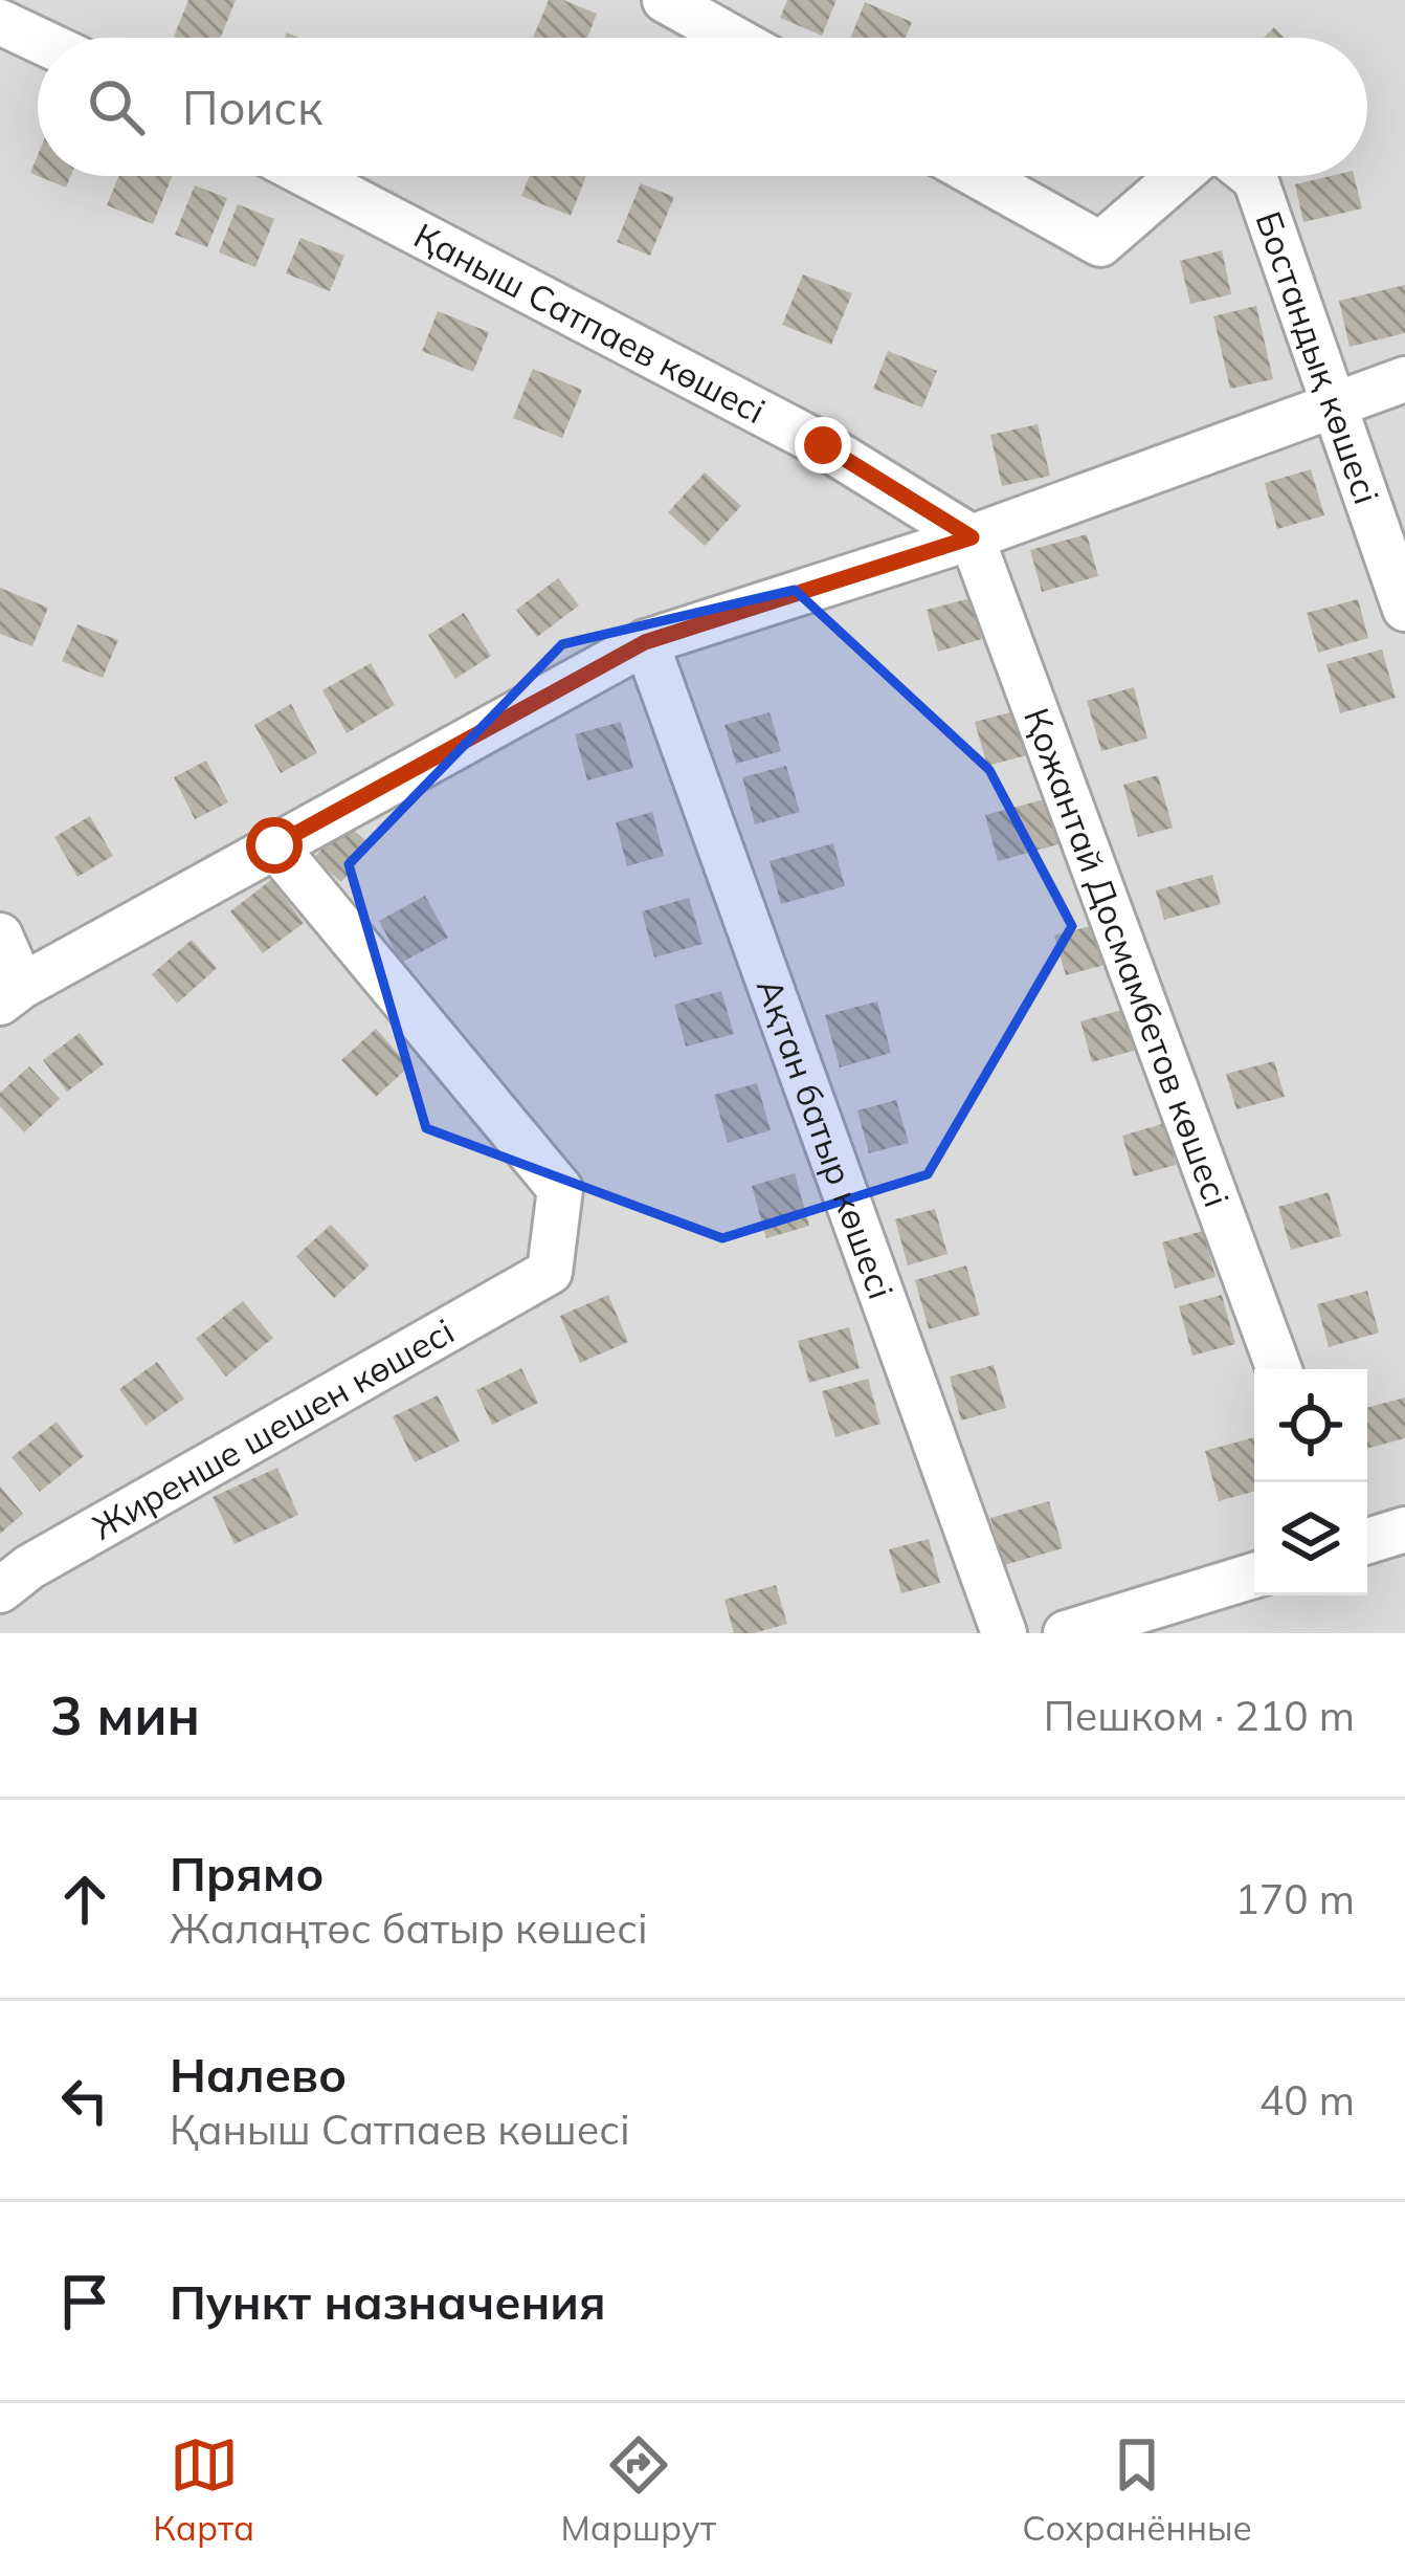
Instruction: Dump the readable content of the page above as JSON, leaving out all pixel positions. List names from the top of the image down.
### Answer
{
  "streets": {
    "street": [
      "Қаныш Сатпаев көшесі",
      "Бостандық көшесі",
      "Қожантай Досмамбетов көшесі",
      "Ақтан батыр көшесі",
      "Жиренше шешен көшесі"
    ]
  },
  "crossings": [
    ["Қаныш Сатпаев көшесі", "Қожантай Досмамбетов көшесі"]
  ],
  "page": {
    "search": "Поиск",
    "heading": ["3 мин", "Пешком · 210 m"],
    "list": [
      ["Прямо", "Жалаңтөс батыр көшесі", "170 m"],
      ["Налево", "Қаныш Сатпаев көшесі", "40 m"],
      "Пункт назначения"
    ],
    "nav": ["Карта", "Маршрут", "Сохранённые"]
  }
}
